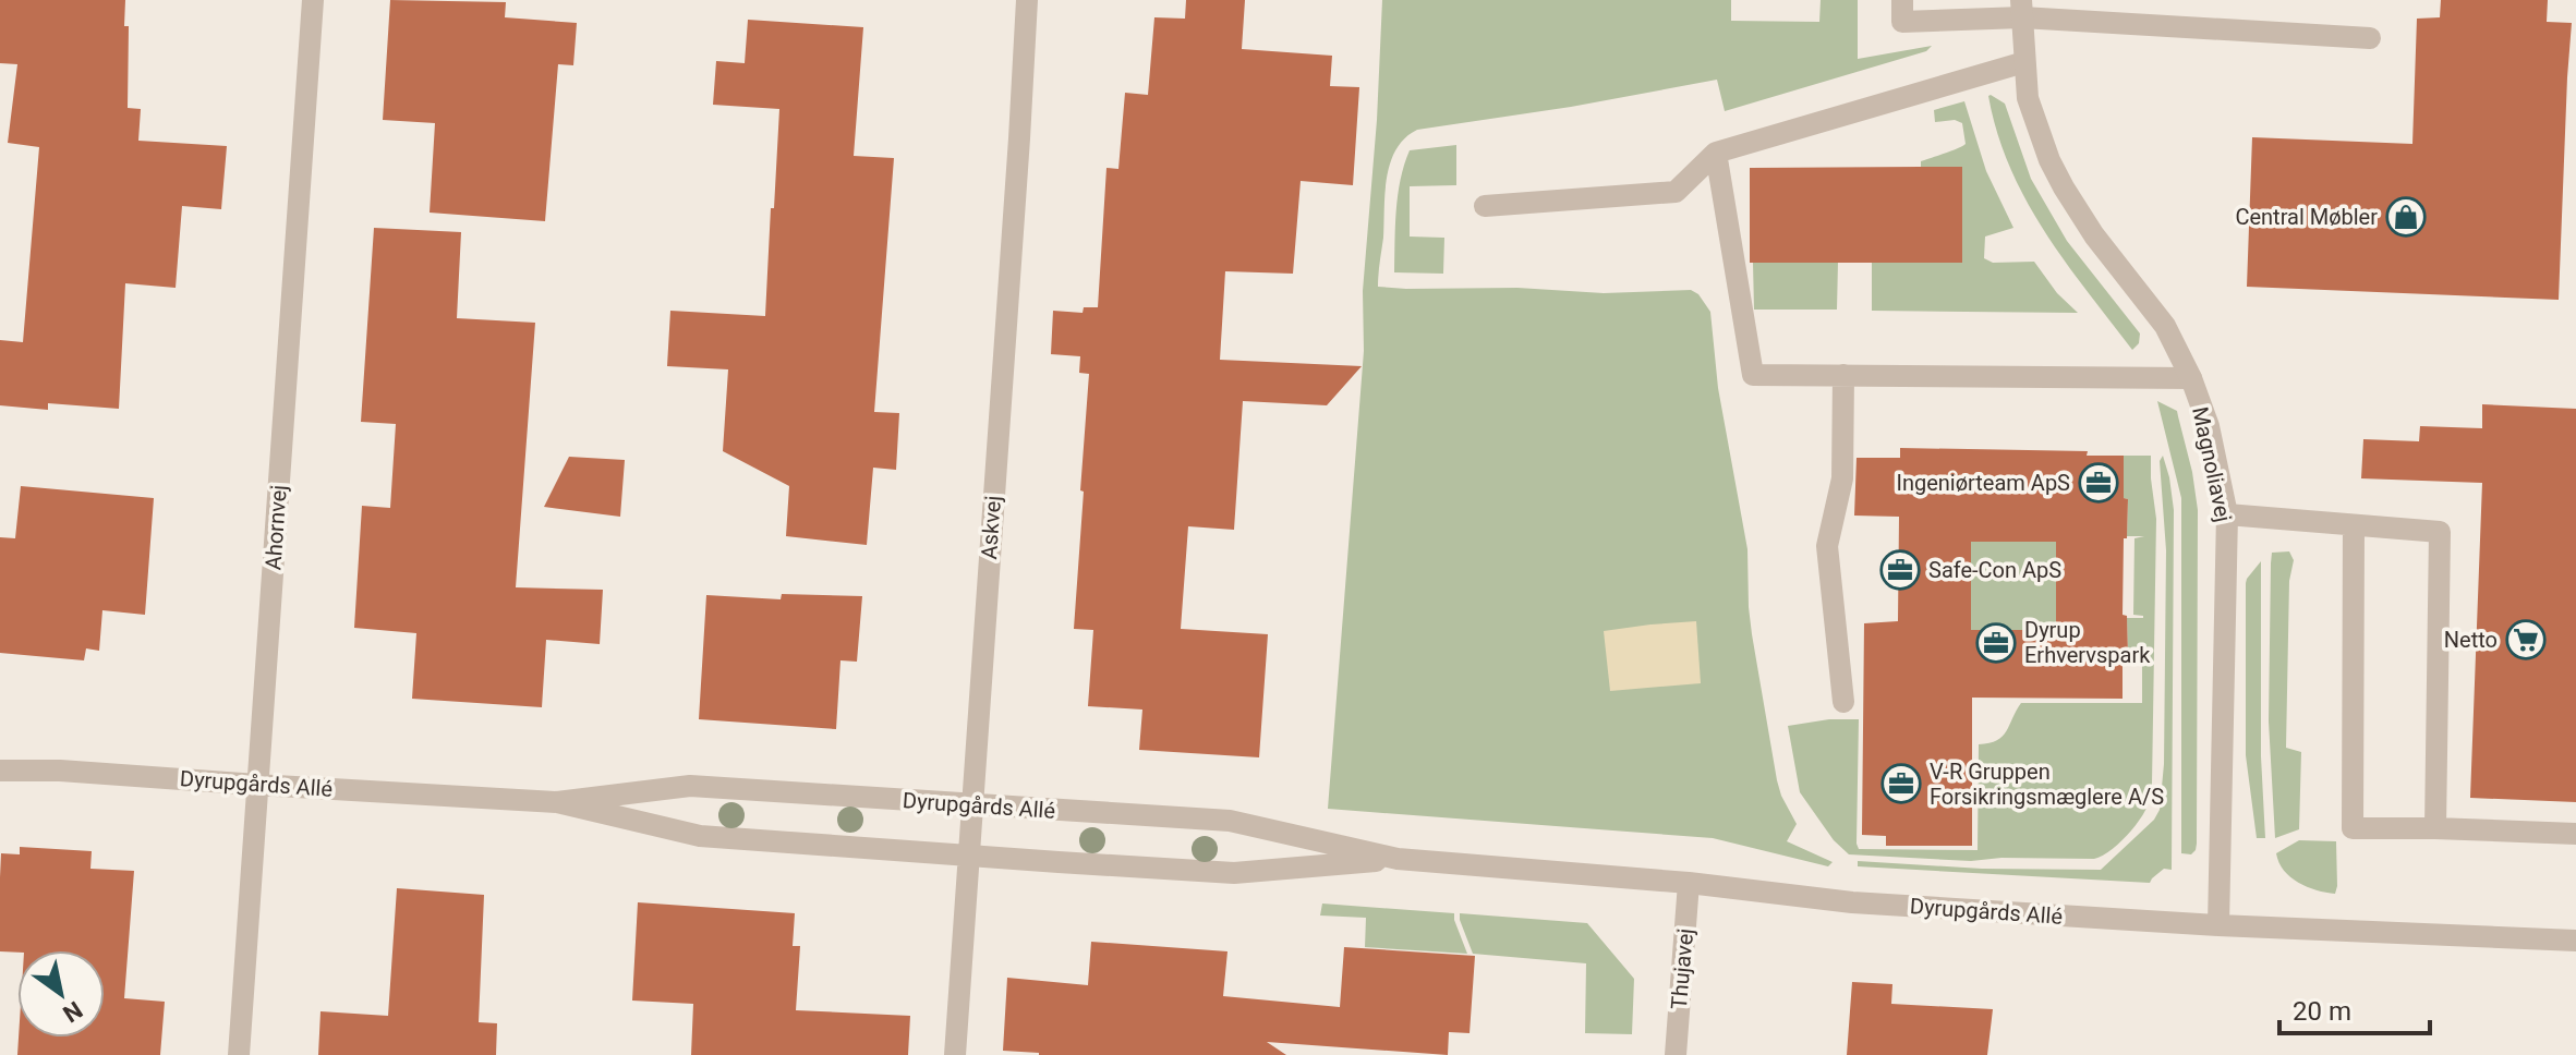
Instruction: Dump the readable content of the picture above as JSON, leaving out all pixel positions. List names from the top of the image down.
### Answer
{
  "streets": {
    "street": [
      "Magnoliavej",
      "Ahornvej",
      "Askvej",
      "Dyrupgårds Allé",
      "Thujavej"
    ]
  },
  "crossings": [
    ["Magnoliavej", "Dyrupgårds Allé"],
    ["Ahornvej", "Dyrupgårds Allé"],
    ["Askvej", "Dyrupgårds Allé"],
    ["Dyrupgårds Allé", "Thujavej"]
  ],
  "places": {
    "shop": ["Central Møbler"],
    "office": [
      "Ingeniørteam ApS",
      "Safe-Con ApS",
      "Dyrup Erhvervspark",
      "V-R Gruppen Forsikringsmæglere A/S"
    ],
    "supermarket": ["Netto"]
  },
  "scale_bar": "20 m",
  "north": "bottom right"
}
